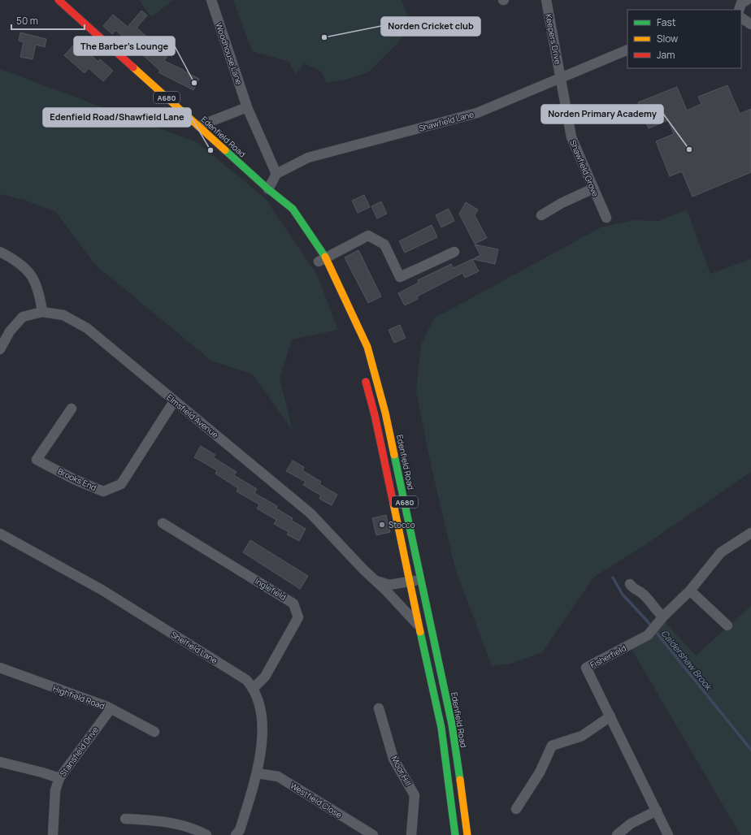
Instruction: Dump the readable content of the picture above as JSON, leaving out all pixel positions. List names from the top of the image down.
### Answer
{
  "streets": {
    "main road": ["A680", "Edenfield Road"],
    "street": [
      "Keepers Drive",
      "Woodhouse Lane",
      "Shawfield Lane",
      "Shawfield Grove",
      "Elmsfield Avenue",
      "Brooks End",
      "Inglefield",
      "Shelfield Lane",
      "Fisherfield",
      "Highfield Road",
      "Stansfield Drive",
      "Moor Hill",
      "Westfield Close"
    ]
  },
  "crossings": [
    ["Keepers Drive", "Shawfield Lane"],
    ["Keepers Drive", "Shawfield Grove"],
    ["Woodhouse Lane", "Shawfield Lane"],
    ["A680", "Elmsfield Avenue"],
    ["Shawfield Lane", "Shawfield Grove"],
    ["Edenfield Road", "Elmsfield Avenue"],
    ["Elmsfield Avenue", "Brooks End"],
    ["Inglefield", "Shelfield Lane"],
    ["Shelfield Lane", "Westfield Close"],
    ["Highfield Road", "Stansfield Drive"]
  ],
  "water": ["Caldershaw Brook"],
  "places": [
    "Norden Cricket club",
    "The Barber's Lounge",
    "Norden Primary Academy",
    "Edenfield Road/Shawfield Lane",
    "Stocco"
  ],
  "legend": ["Fast", "Slow", "Jam"],
  "scale_bar": "50 m"
}
